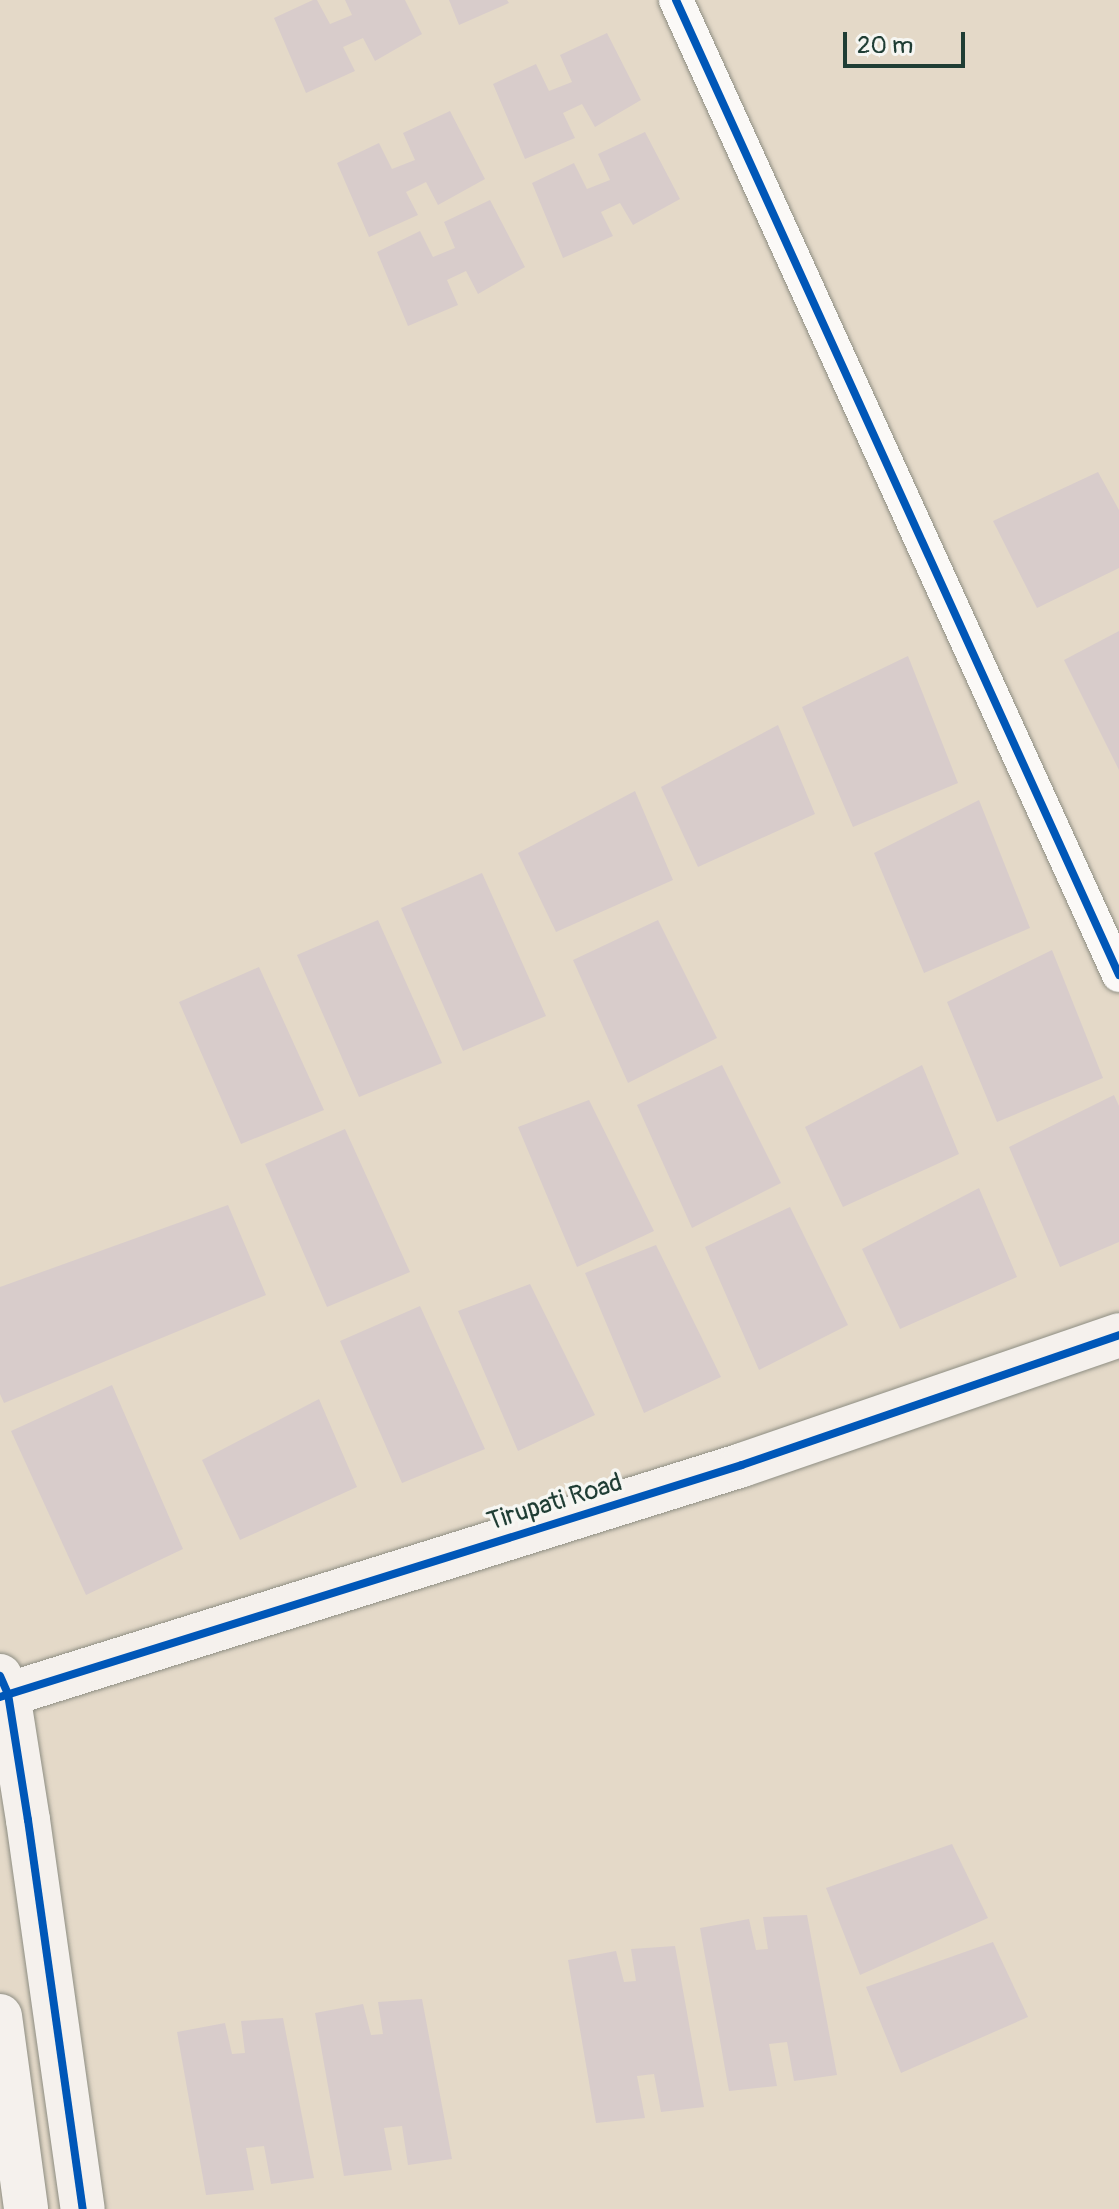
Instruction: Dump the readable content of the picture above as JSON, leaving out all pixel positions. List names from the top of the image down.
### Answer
{
  "streets": {
    "street": ["Tirupati Road"]
  },
  "scale_bar": "20 m"
}
